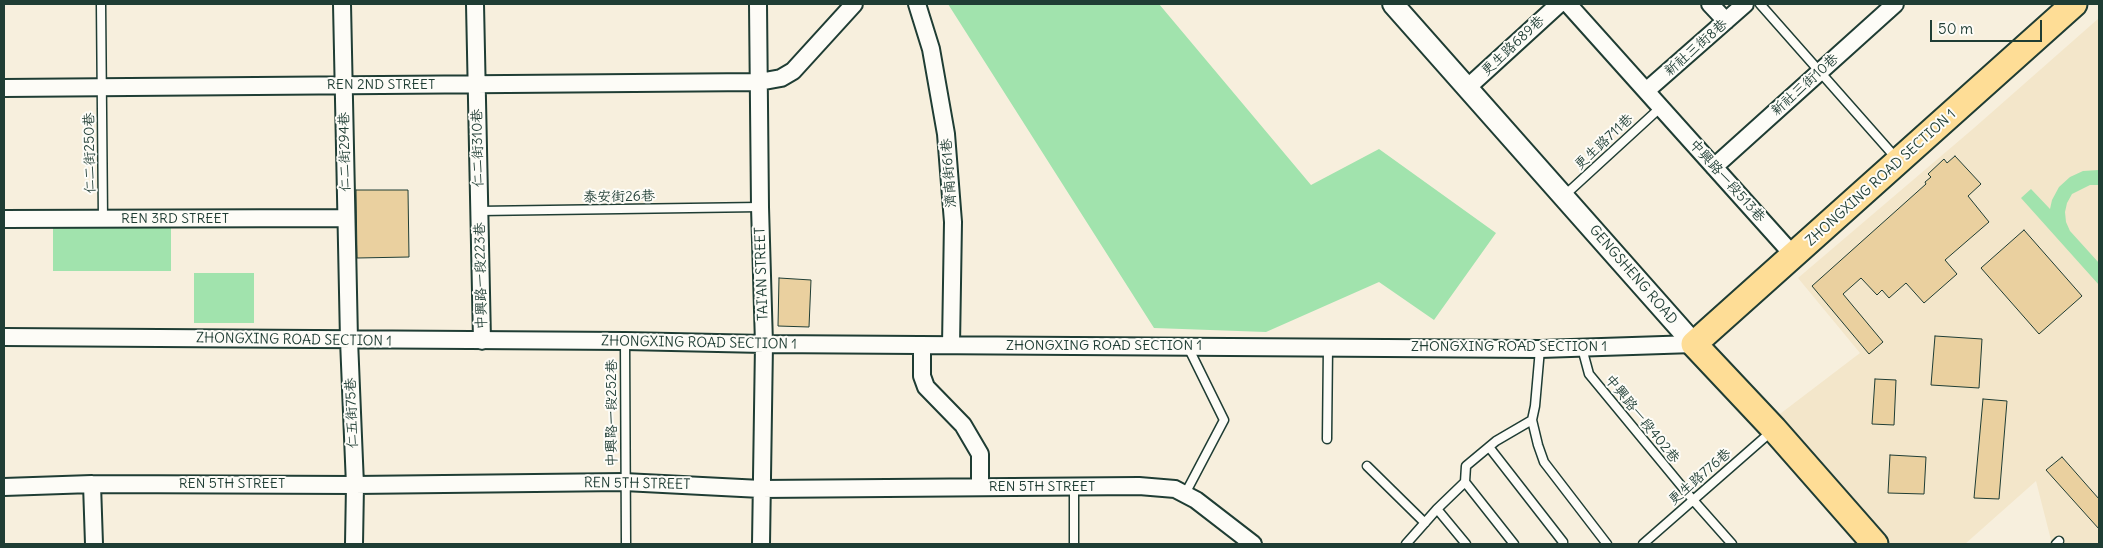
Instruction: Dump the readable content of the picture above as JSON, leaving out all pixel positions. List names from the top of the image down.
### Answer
{
  "streets": {
    "main road": ["ZHONGXING ROAD SECTION 1", "GENGSHENG ROAD"],
    "street": [
      "更生路689巷",
      "新社三街8巷",
      "REN 2ND STREET",
      "新社三街10巷",
      "仁二街310巷",
      "仁二街294巷",
      "濟南街61巷",
      "中興路一段513巷",
      "REN 3RD STREET",
      "TAI'AN STREET",
      "中興路一段223巷",
      "仁五街75巷",
      "REN 5TH STREET"
    ],
    "lane": [
      "更生路711巷",
      "仁二街250巷",
      "泰安街26巷",
      "中興路一段252巷",
      "中興路一段402巷",
      "更生路776巷"
    ]
  },
  "crossings": [
    ["更生路689巷", "GENGSHENG ROAD"],
    ["新社三街8巷", "中興路一段513巷"],
    ["REN 2ND STREET", "仁二街310巷"],
    ["REN 2ND STREET", "仁二街294巷"],
    ["REN 2ND STREET", "仁二街250巷"],
    ["REN 2ND STREET", "TAI'AN STREET"],
    ["新社三街10巷", "中興路一段513巷"],
    ["更生路711巷", "中興路一段513巷"],
    ["更生路711巷", "GENGSHENG ROAD"],
    ["仁二街310巷", "泰安街26巷"],
    ["仁二街310巷", "中興路一段223巷"],
    ["仁二街294巷", "ZHONGXING ROAD SECTION 1"],
    ["仁二街294巷", "REN 3RD STREET"],
    ["仁二街294巷", "仁五街75巷"],
    ["仁二街250巷", "REN 3RD STREET"],
    ["濟南街61巷", "ZHONGXING ROAD SECTION 1"],
    ["ZHONGXING ROAD SECTION 1", "中興路一段513巷"],
    ["ZHONGXING ROAD SECTION 1", "TAI'AN STREET"],
    ["ZHONGXING ROAD SECTION 1", "GENGSHENG ROAD"],
    ["ZHONGXING ROAD SECTION 1", "中興路一段223巷"],
    ["ZHONGXING ROAD SECTION 1", "仁五街75巷"],
    ["ZHONGXING ROAD SECTION 1", "中興路一段252巷"],
    ["ZHONGXING ROAD SECTION 1", "中興路一段402巷"],
    ["泰安街26巷", "TAI'AN STREET"],
    ["泰安街26巷", "中興路一段223巷"],
    ["TAI'AN STREET", "REN 5TH STREET"],
    ["GENGSHENG ROAD", "更生路776巷"],
    ["仁五街75巷", "REN 5TH STREET"],
    ["中興路一段252巷", "REN 5TH STREET"],
    ["中興路一段402巷", "更生路776巷"]
  ],
  "scale_bar": "50 m"
}
